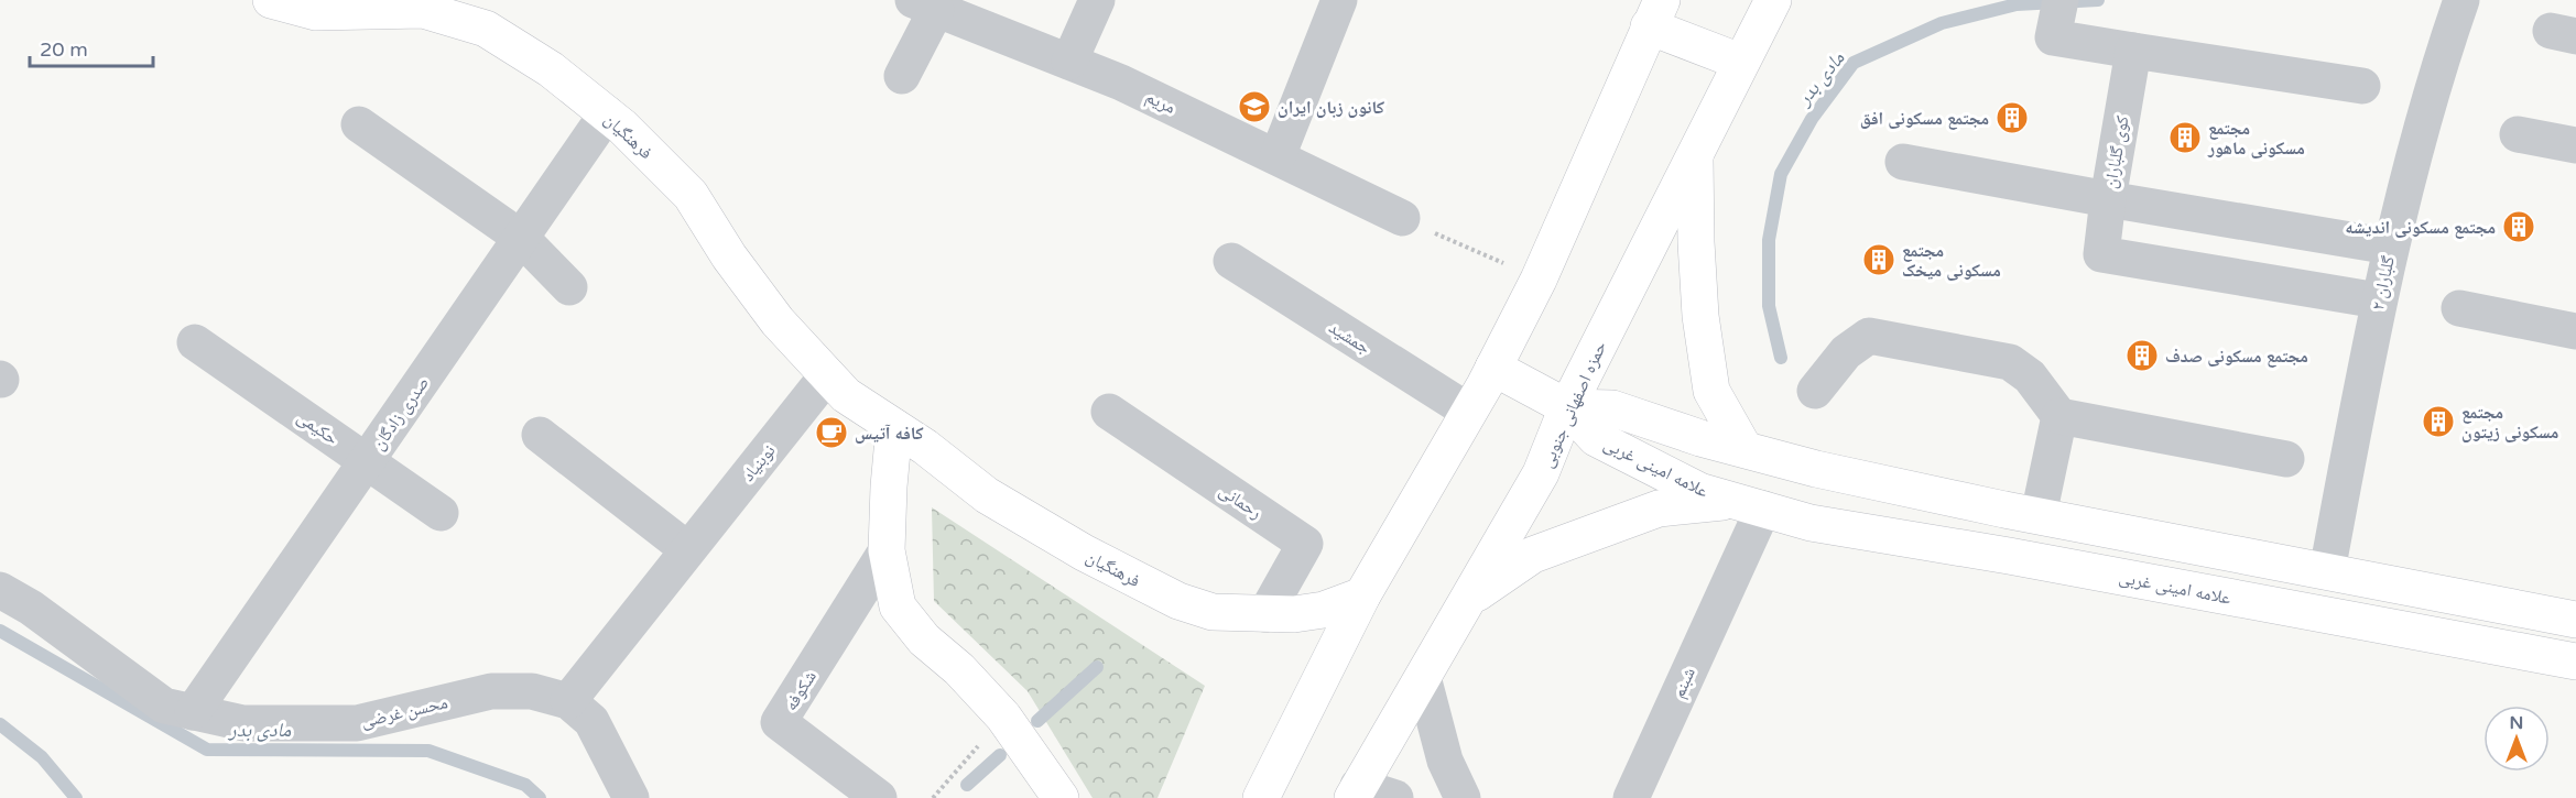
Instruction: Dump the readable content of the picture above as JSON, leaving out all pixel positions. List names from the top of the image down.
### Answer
{
  "streets": {
    "main road": ["فرهنگیان", "حمزه اصفهانی جنوبی", "علامه امینی غربی"],
    "street": [
      "مریم",
      "کوی گلباران",
      "گلباران ۲",
      "جمشید",
      "صدری زادگان",
      "حکیمی",
      "نوبنیاد",
      "رحمانی",
      "شبنم",
      "شکوفه",
      "محسن غرضی"
    ]
  },
  "crossings": [
    ["فرهنگیان", "صدری زادگان"],
    ["فرهنگیان", "نوبنیاد"],
    ["فرهنگیان", "رحمانی"],
    ["کوی گلباران", "گلباران ۲"],
    ["گلباران ۲", "علامه امینی غربی"],
    ["حمزه اصفهانی جنوبی", "علامه امینی غربی"],
    ["صدری زادگان", "حکیمی"],
    ["صدری زادگان", "محسن غرضی"],
    ["نوبنیاد", "محسن غرضی"],
    ["علامه امینی غربی", "شبنم"]
  ],
  "water": ["مادی بدر"],
  "places": {
    "school or university": ["کانون زبان ایران"],
    "building": [
      "مجتمع مسکونی افق",
      "مجتمع مسکونی ماهور",
      "مجتمع مسکونی اندیشه",
      "مجتمع مسکونی میخک",
      "مجتمع مسکونی صدف",
      "مجتمع مسکونی زیتون"
    ],
    "cafe": ["کافه آتیس"]
  },
  "scale_bar": "20 m",
  "north": "top"
}
